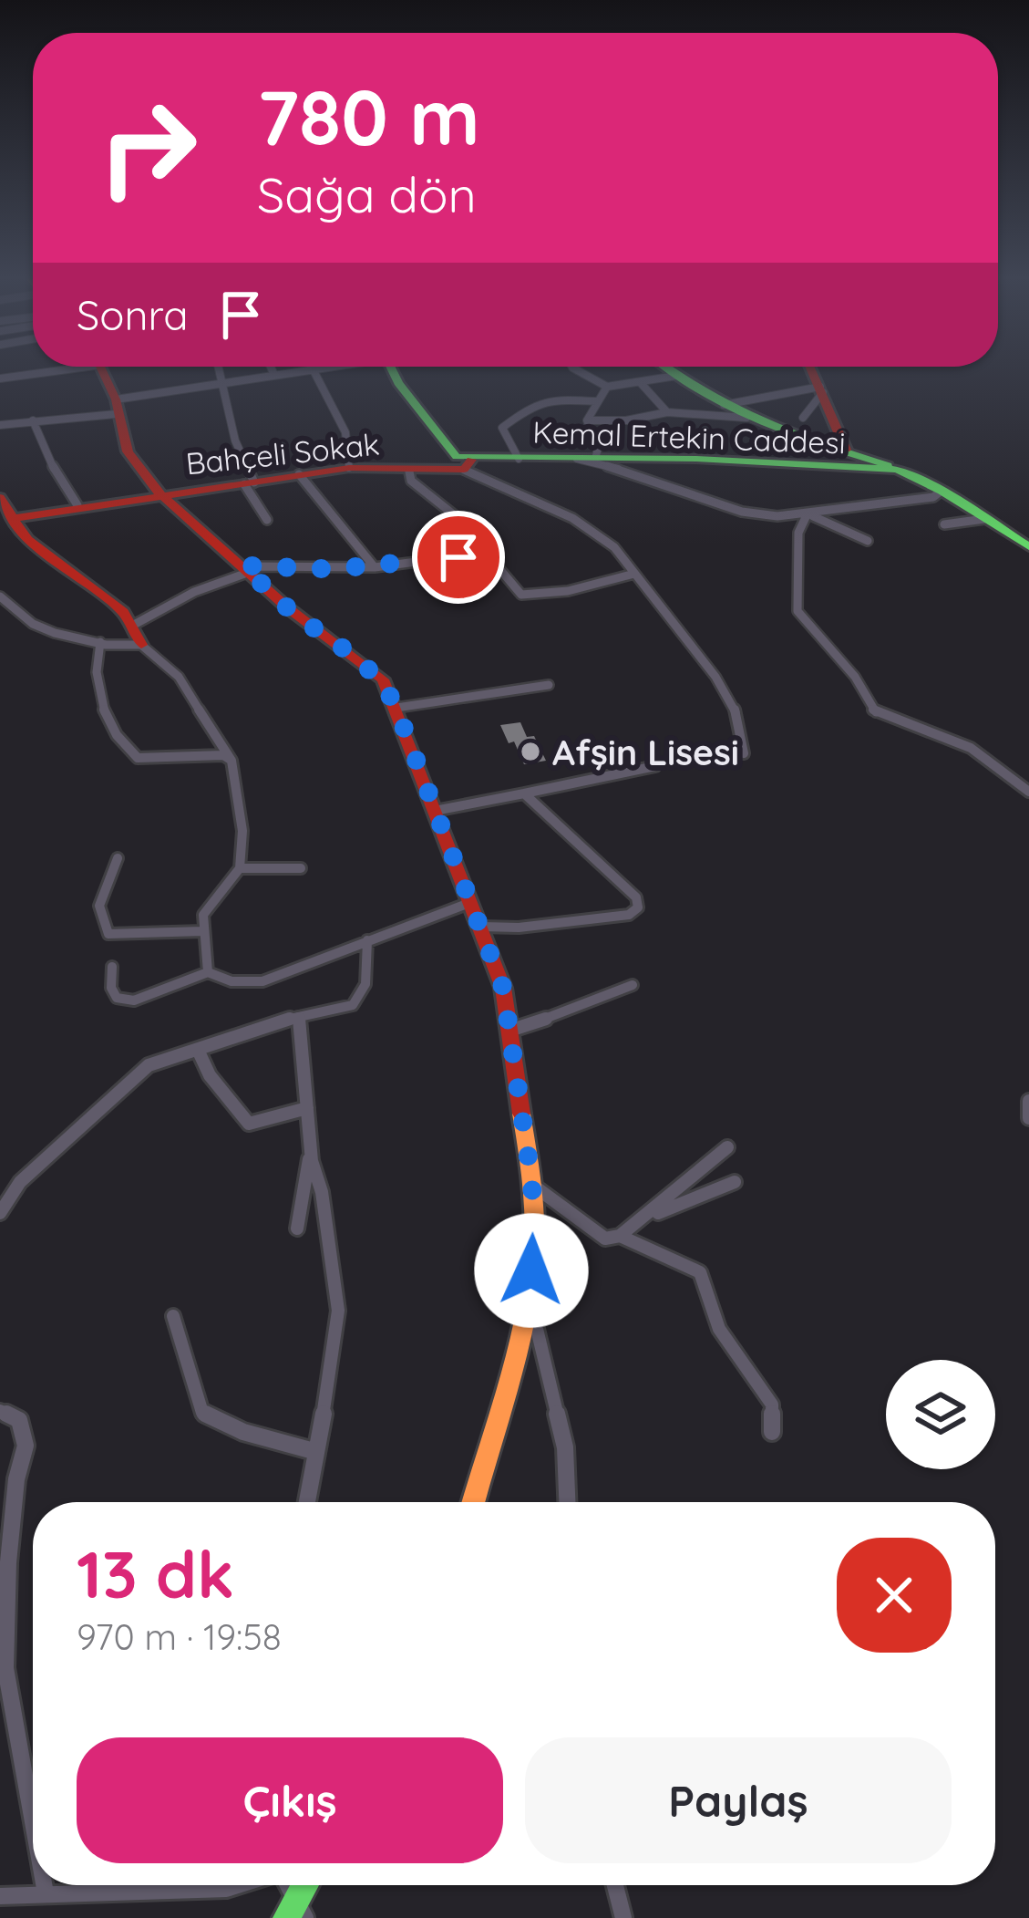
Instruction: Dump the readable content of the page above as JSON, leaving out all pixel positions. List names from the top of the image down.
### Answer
{
  "streets": {
    "street": ["Kemal Ertekin Caddesi", "Bahçeli Sokak"]
  },
  "crossings": [
    ["Kemal Ertekin Caddesi", "Bahçeli Sokak"]
  ],
  "places": ["Afşin Lisesi"],
  "page": {
    "turn": ["780 m", "Sağa dön"],
    "then": "Sonra",
    "heading": ["13 dk", "970 m · 19:58"],
    "buttons": ["Çıkış", "Paylaş"]
  }
}
